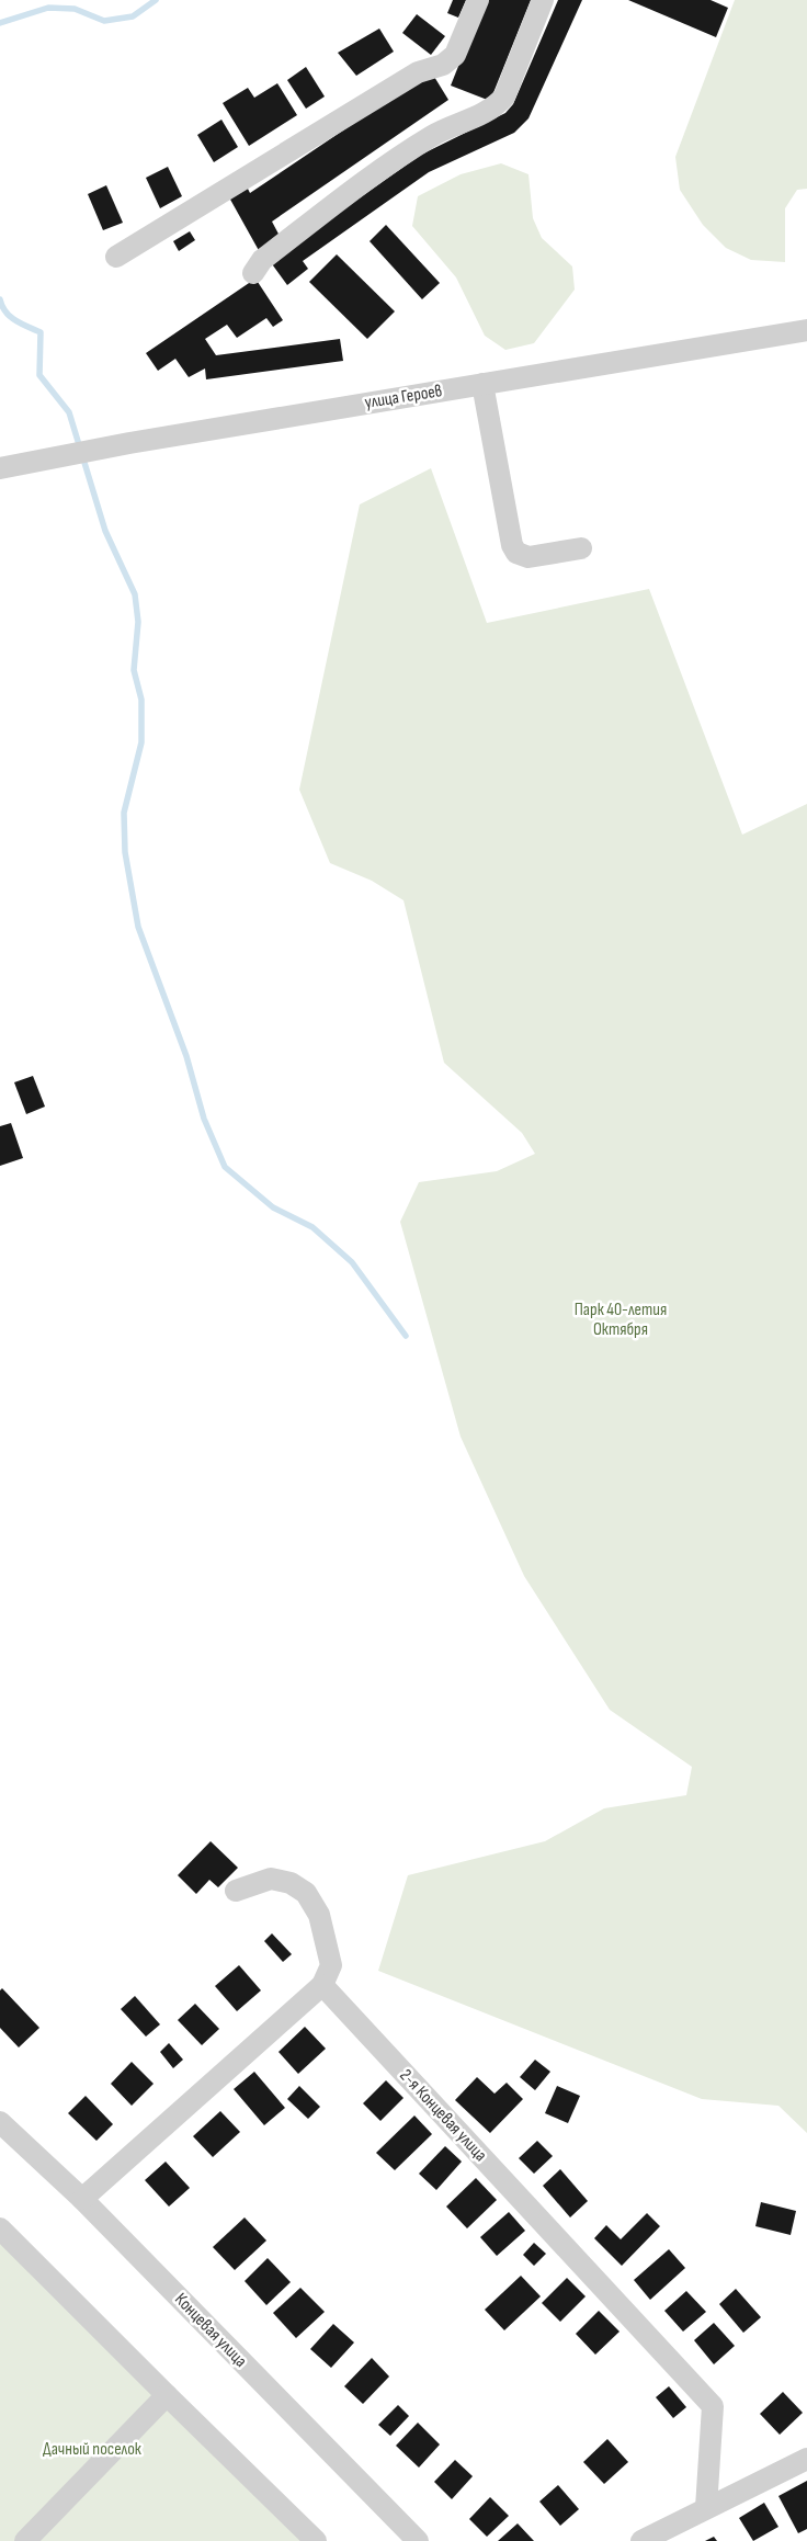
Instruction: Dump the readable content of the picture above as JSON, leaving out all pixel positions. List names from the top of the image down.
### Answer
{
  "streets": {
    "street": ["улица Героев", "2-я Концевая улица", "Концевая улица"]
  },
  "parks": ["Парк 40-летия Октября", "Дачный поселок"]
}
